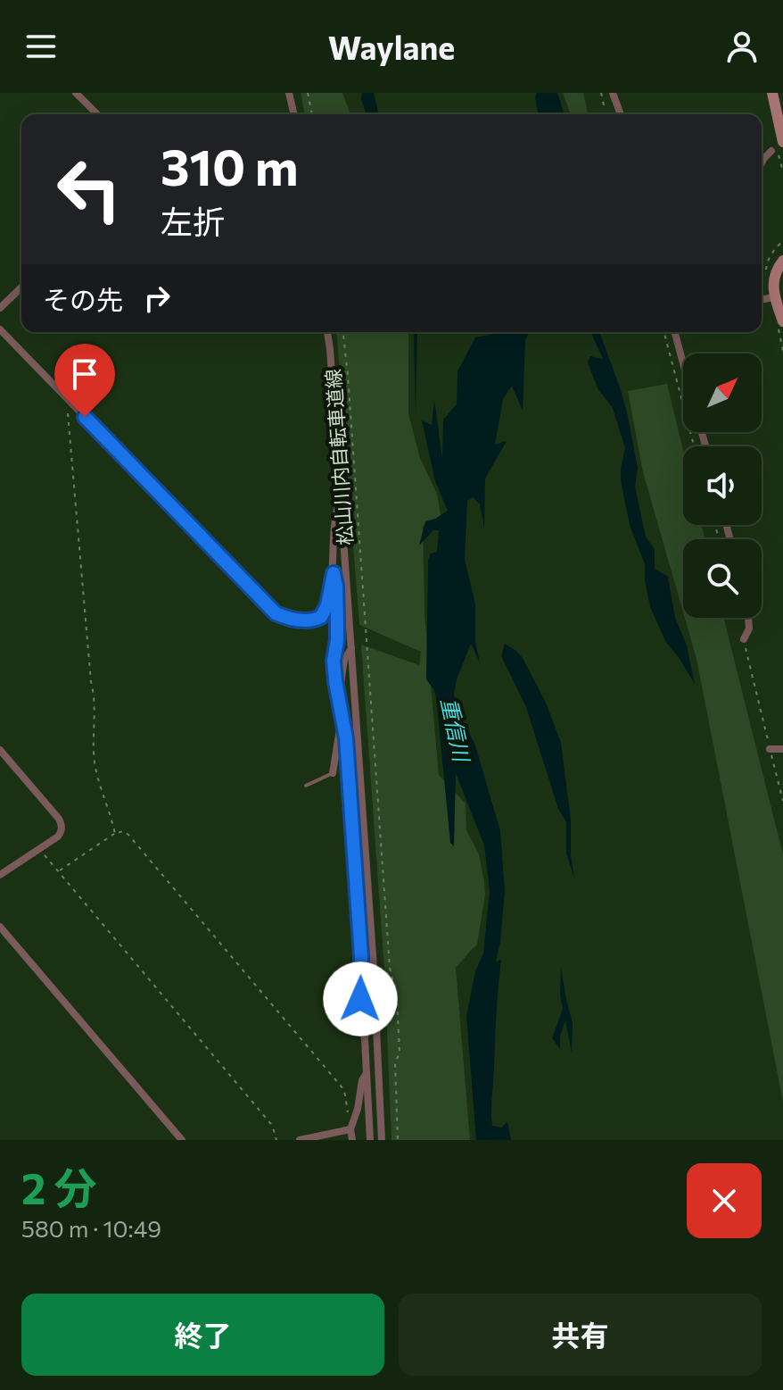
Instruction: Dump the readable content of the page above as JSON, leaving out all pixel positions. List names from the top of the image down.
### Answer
{
  "streets": {
    "path": ["松山川内自転車道線"]
  },
  "water": ["重信川"],
  "north": "top right",
  "page": {
    "header": "Waylane",
    "turn": ["310 m", "左折"],
    "then": "その先",
    "heading": ["2 分", "580 m · 10:49"],
    "buttons": ["終了", "共有"]
  }
}
